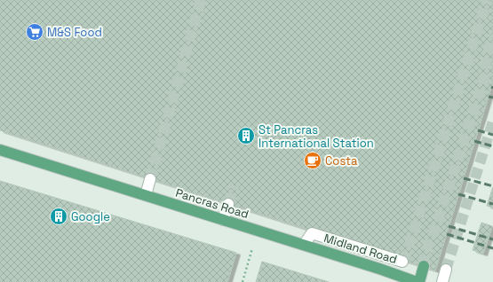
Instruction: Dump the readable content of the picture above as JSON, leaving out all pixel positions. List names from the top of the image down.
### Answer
{
  "streets": {
    "main road": ["Pancras Road"],
    "street": ["Midland Road"]
  },
  "crossings": [
    ["Pancras Road", "Midland Road"]
  ],
  "places": {
    "supermarket": ["M&S Food"],
    "building": ["St Pancras International Station", "Google"],
    "cafe": ["Costa"]
  }
}
